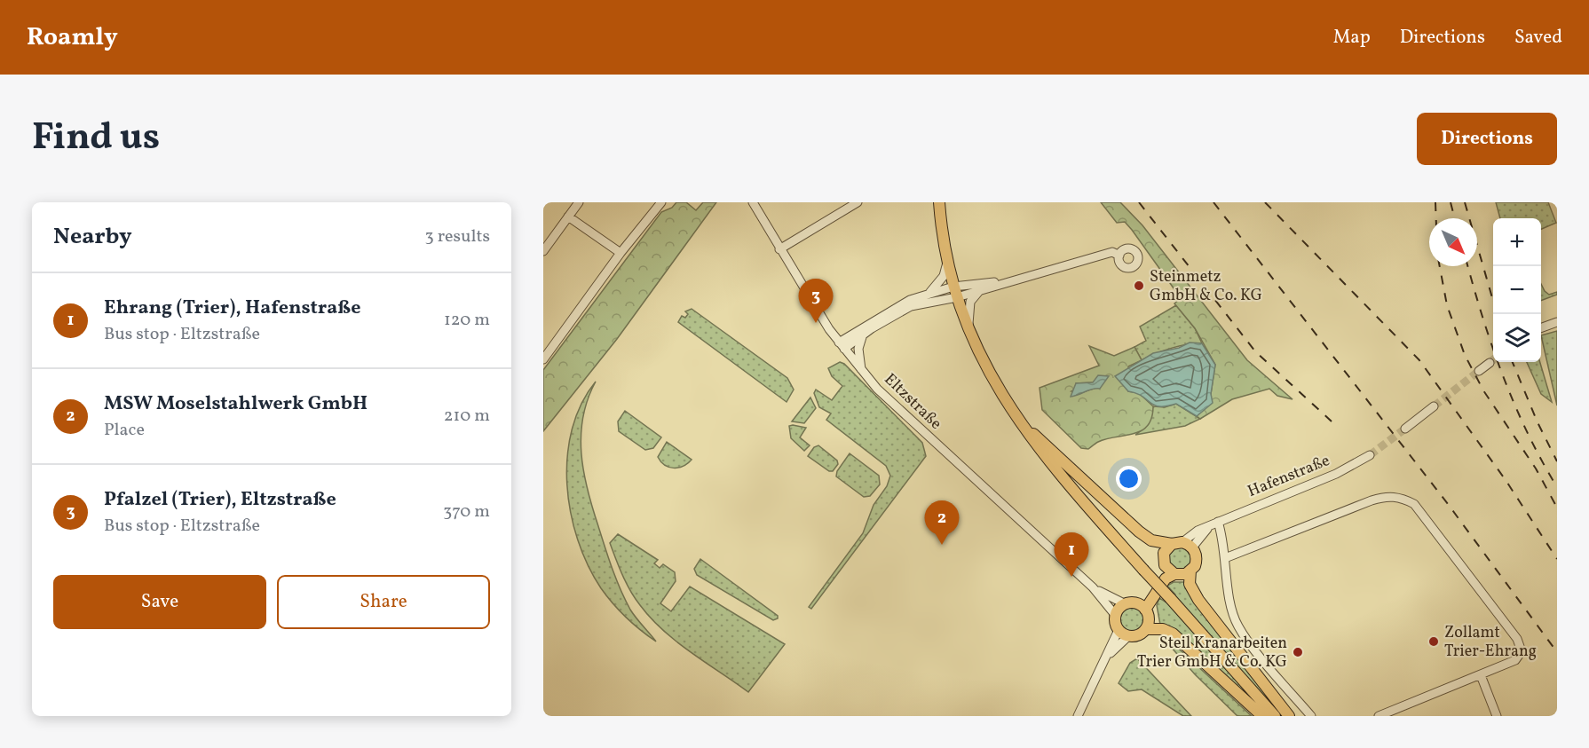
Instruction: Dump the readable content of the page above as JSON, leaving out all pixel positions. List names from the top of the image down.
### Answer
{
  "streets": {
    "street": ["Eltzstraße", "Hafenstraße"]
  },
  "places": ["Steinmetz GmbH & Co. KG", "Zollamt Trier-Ehrang", "Steil Kranarbeiten Trier GmbH & Co. KG"],
  "north": "bottom right",
  "page": {
    "header": "Roamly",
    "nav": ["Map", "Directions", "Saved"],
    "title": "Find us",
    "buttons": [
      "Directions",
      ["Save", "Share"]
    ],
    "heading": ["Nearby", "3 results"],
    "map_buttons": ["+", "−"],
    "list": [
      {
        "mark": "1",
        "name": "Ehrang (Trier), Hafenstraße",
        "note": "Bus stop · Eltzstraße",
        "value": "120 m"
      },
      {
        "mark": "2",
        "name": "MSW Moselstahlwerk GmbH",
        "note": "Place",
        "value": "210 m"
      },
      {
        "mark": "3",
        "name": "Pfalzel (Trier), Eltzstraße",
        "note": "Bus stop · Eltzstraße",
        "value": "370 m"
      }
    ],
    "pins": ["3", "2", "1"]
  }
}
